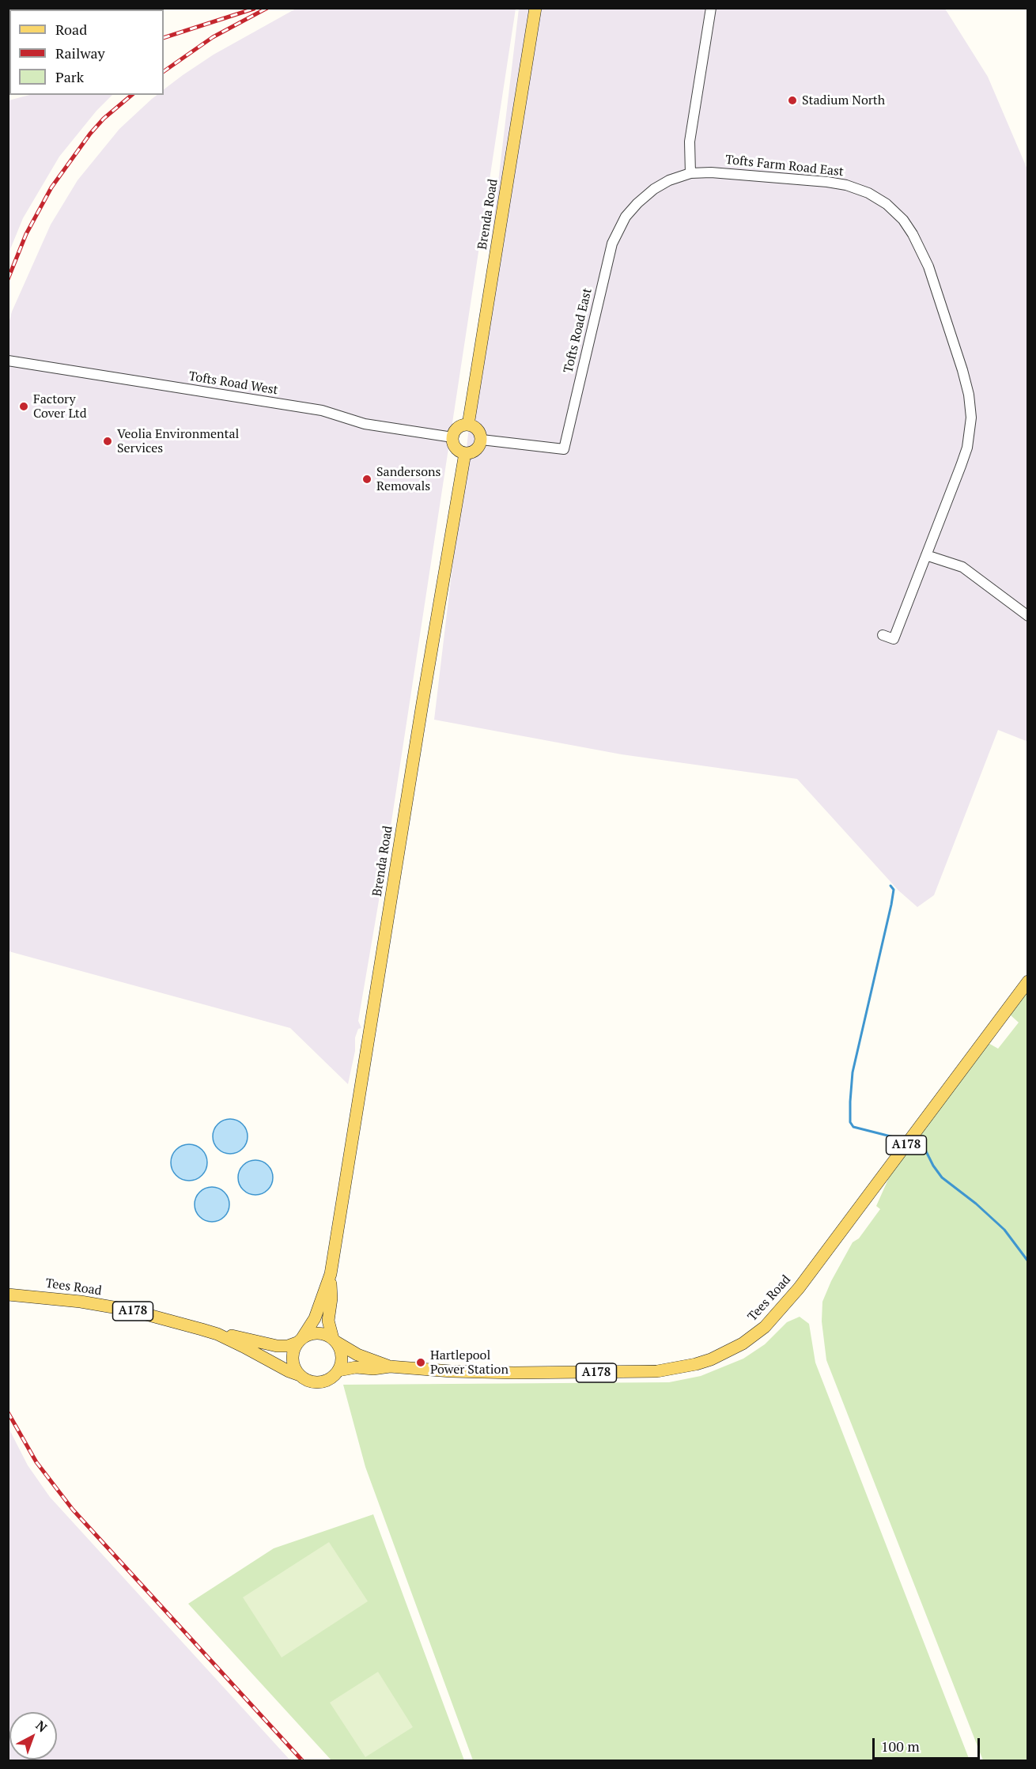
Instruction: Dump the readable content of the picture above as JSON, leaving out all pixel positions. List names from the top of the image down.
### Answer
{
  "streets": {
    "main road": ["Brenda Road", "A178", "Tees Road"],
    "street": ["Tofts Farm Road East", "Tofts Road East", "Tofts Road West"]
  },
  "crossings": [
    ["Tofts Farm Road East", "Tofts Road East"],
    ["Brenda Road", "Tofts Road East"],
    ["Brenda Road", "Tofts Road West"],
    ["Brenda Road", "A178"],
    ["Brenda Road", "Tees Road"],
    ["Tofts Road East", "Tofts Road West"],
    ["A178", "Tees Road"]
  ],
  "places": [
    "Stadium North",
    "Factory Cover Ltd",
    "Veolia Environmental Services",
    "Sandersons Removals",
    "Hartlepool Power Station"
  ],
  "legend": ["Road", "Railway", "Park"],
  "scale_bar": "100 m",
  "north": "top right"
}
